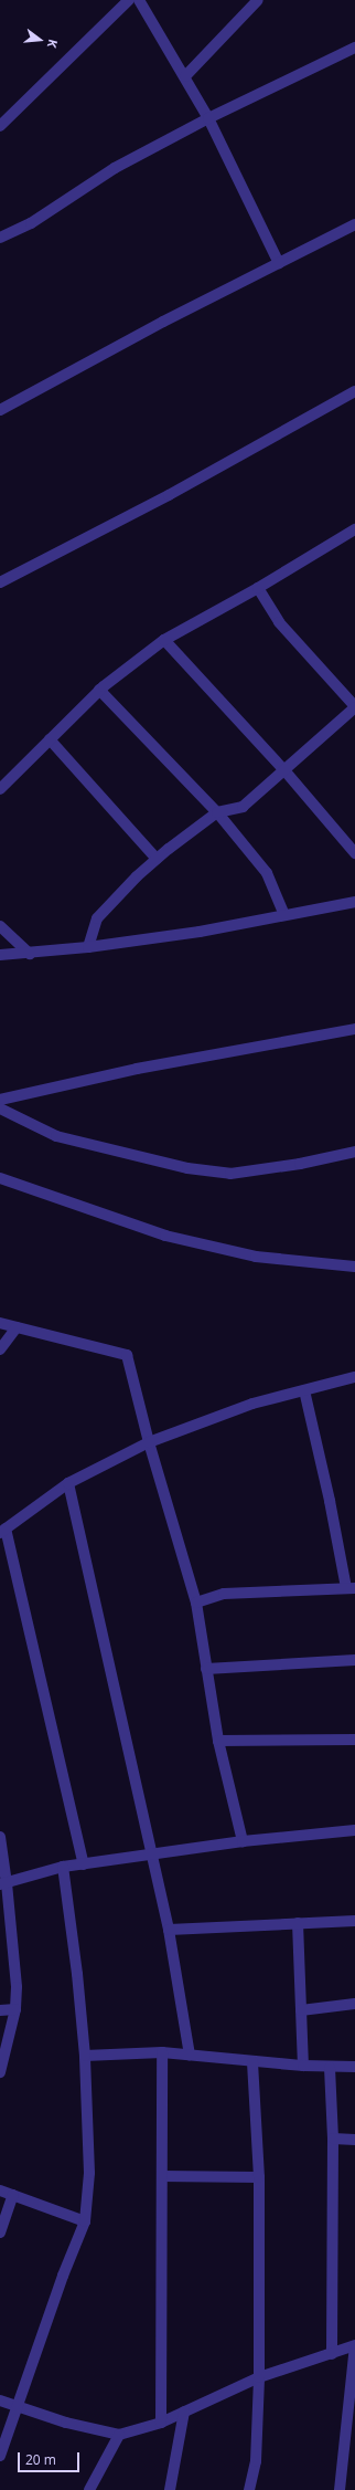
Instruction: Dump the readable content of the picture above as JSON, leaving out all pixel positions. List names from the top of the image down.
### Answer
{
  "scale_bar": "20 m",
  "north": "right"
}
